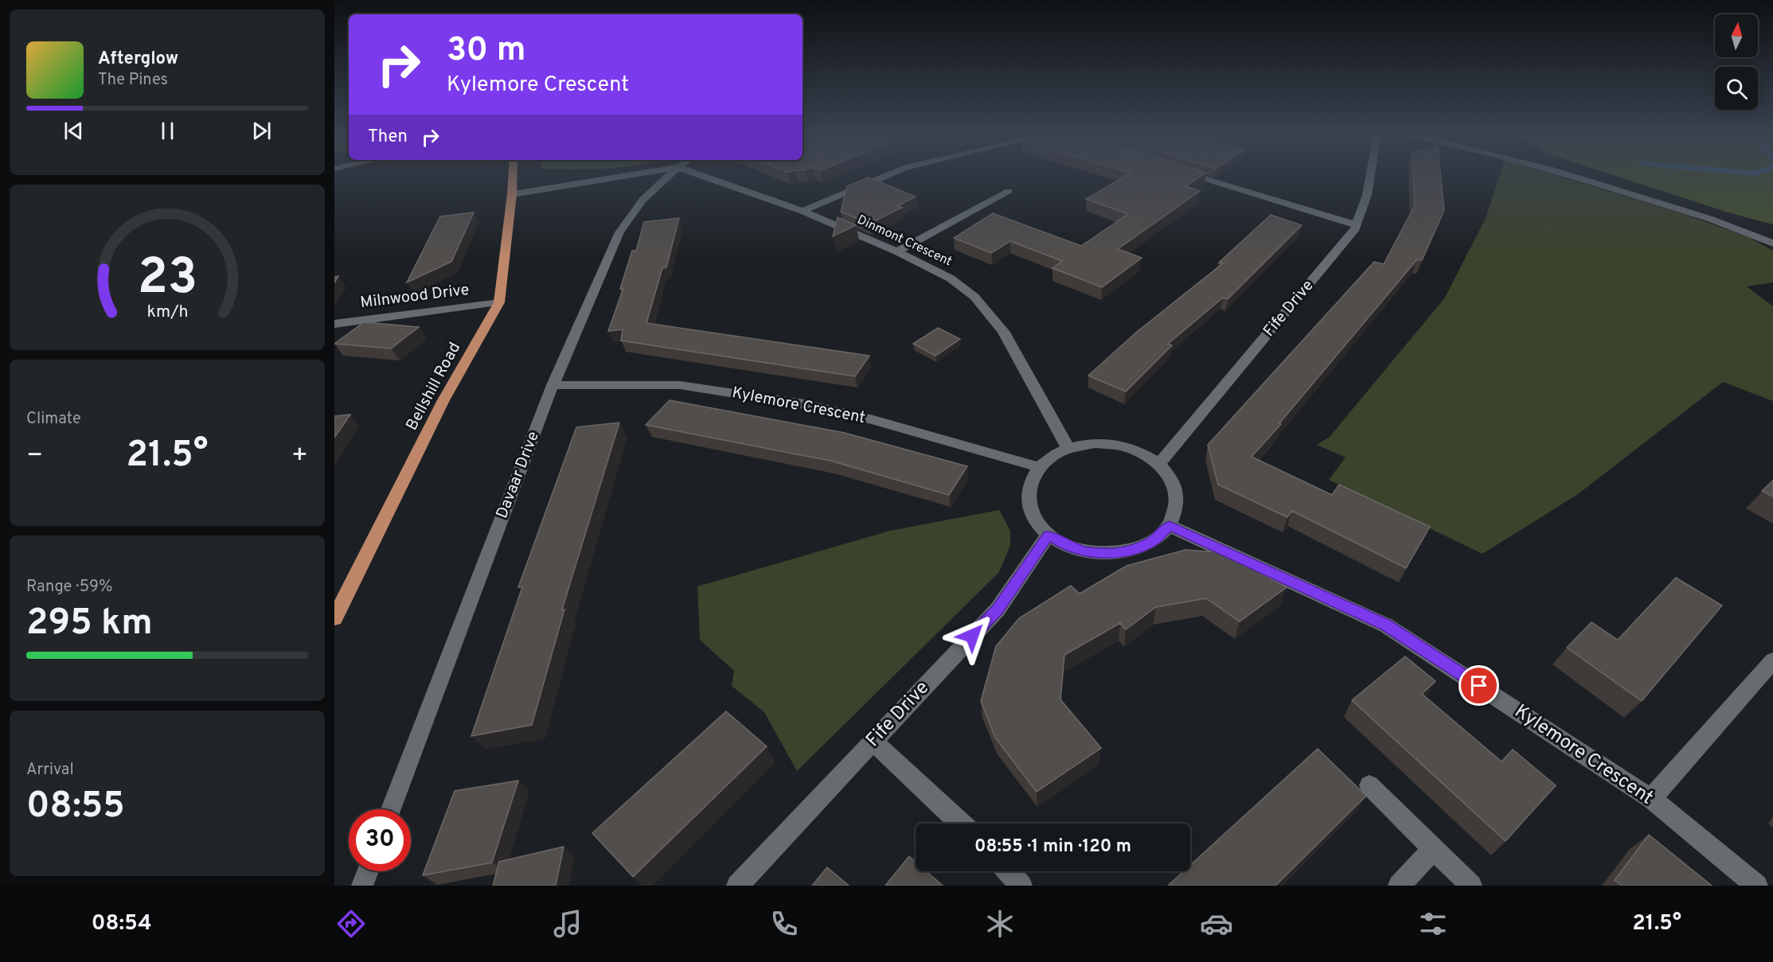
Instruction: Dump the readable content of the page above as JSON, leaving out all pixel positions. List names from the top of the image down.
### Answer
{
  "streets": {
    "main road": ["Bellshill Road"],
    "street": [
      "Dinmont Crescent",
      "Milnwood Drive",
      "Fife Drive",
      "Kylemore Crescent",
      "Davaar Drive"
    ]
  },
  "crossings": [
    ["Dinmont Crescent", "Fife Drive"],
    ["Dinmont Crescent", "Kylemore Crescent"],
    ["Milnwood Drive", "Bellshill Road"],
    ["Fife Drive", "Kylemore Crescent"],
    ["Kylemore Crescent", "Davaar Drive"]
  ],
  "north": "top",
  "page": {
    "turn": ["30 m", "Kylemore Crescent"],
    "song": ["Afterglow", "The Pines"],
    "then": "Then",
    "tile": [
      "Climate",
      ["Range · 59%", "295 km"],
      ["Arrival", "08:55"]
    ],
    "heat": ["−", "21.5°", "+"],
    "limit": "30",
    "trip": "08:55 · 1 min · 120 m",
    "tabs": ["08:54", "21.5°"],
    "gauge": ["23", "km/h"]
  }
}
